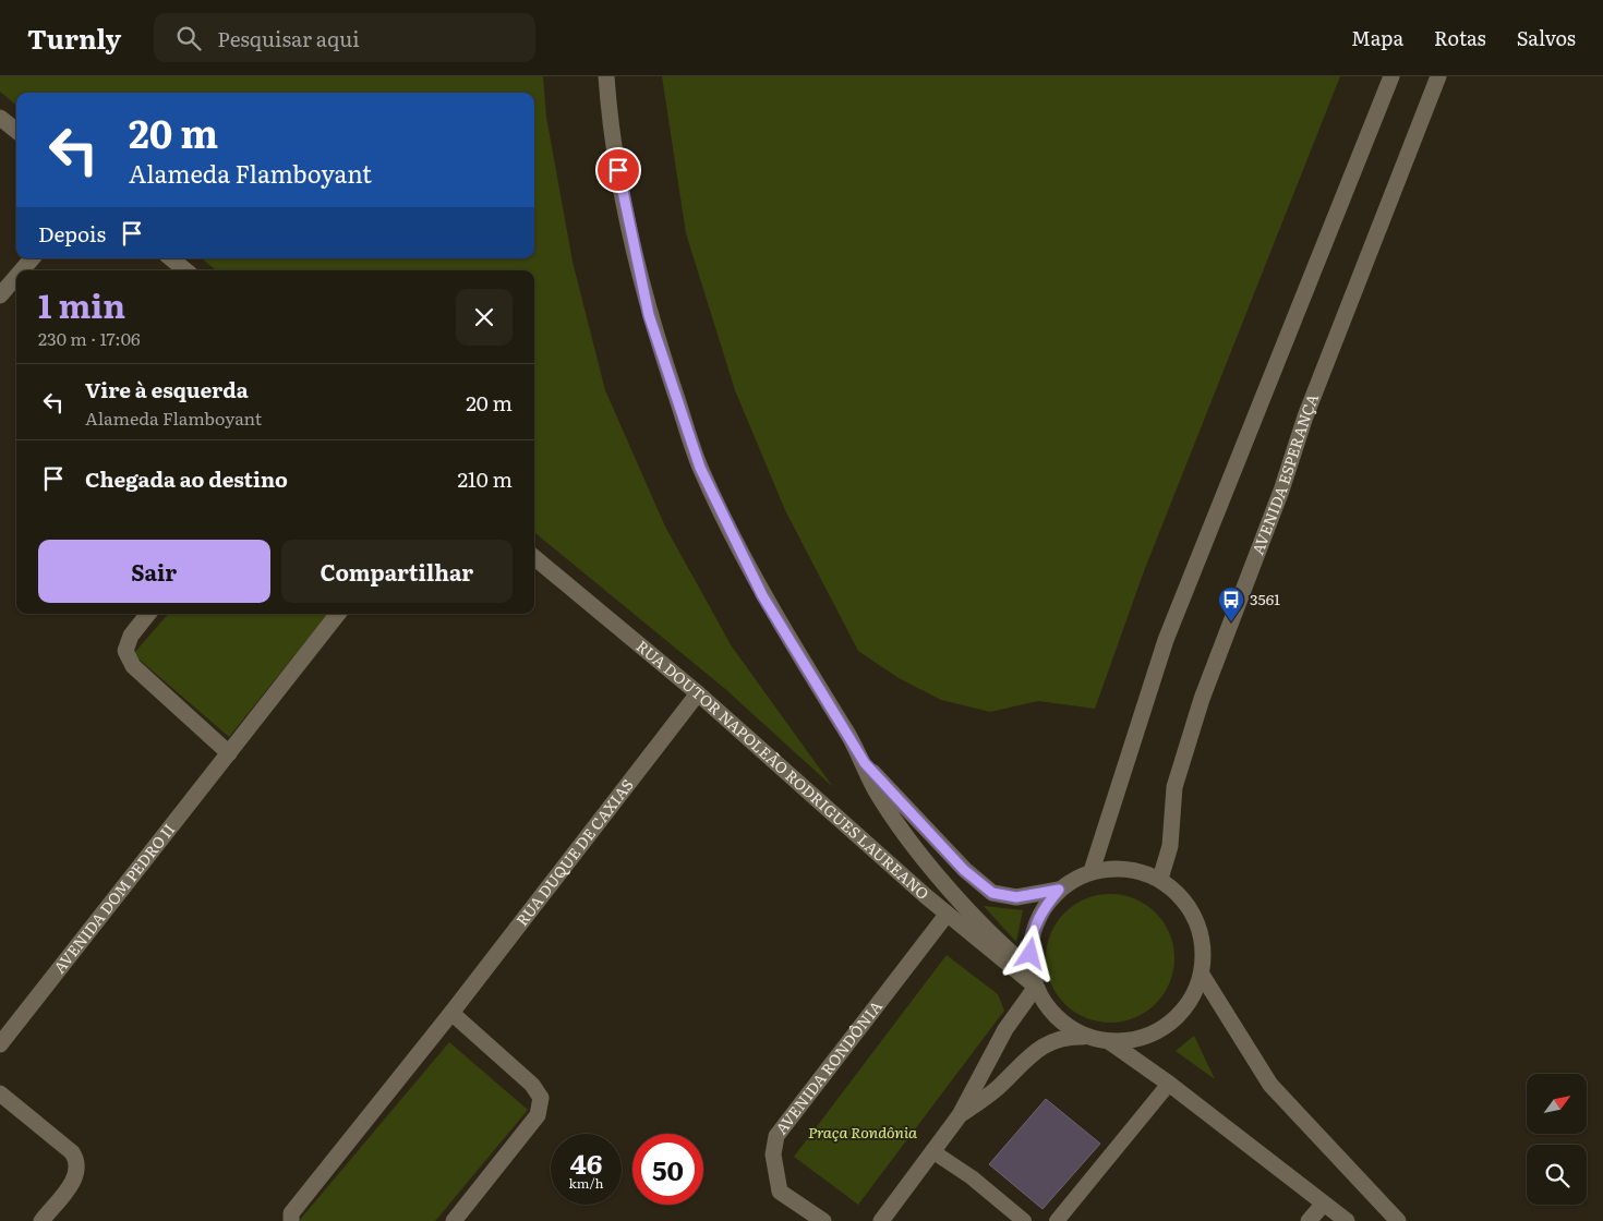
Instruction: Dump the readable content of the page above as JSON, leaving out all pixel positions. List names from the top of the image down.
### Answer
{
  "streets": {
    "street": [
      "AVENIDA ESPERANÇA",
      "RUA DOUTOR NAPOLEÃO RODRIGUES LAUREANO",
      "RUA DUQUE DE CAXIAS",
      "AVENIDA DOM PEDRO II",
      "AVENIDA RONDÔNIA"
    ]
  },
  "crossings": [
    ["AVENIDA ESPERANÇA", "RUA DOUTOR NAPOLEÃO RODRIGUES LAUREANO"],
    ["RUA DOUTOR NAPOLEÃO RODRIGUES LAUREANO", "RUA DUQUE DE CAXIAS"],
    ["RUA DOUTOR NAPOLEÃO RODRIGUES LAUREANO", "AVENIDA RONDÔNIA"]
  ],
  "parks": ["Praça Rondônia"],
  "places": {
    "bus stop": ["3561"]
  },
  "north": "top right",
  "page": {
    "header": "Turnly",
    "search": "Pesquisar aqui",
    "nav": ["Mapa", "Rotas", "Salvos"],
    "turn": ["20 m", "Alameda Flamboyant"],
    "then": "Depois",
    "heading": ["1 min", "230 m · 17:06"],
    "list": [
      {
        "name": "Vire à esquerda",
        "note": "Alameda Flamboyant",
        "value": "20 m"
      },
      {
        "name": "Chegada ao destino",
        "value": "210 m"
      }
    ],
    "buttons": ["Sair", "Compartilhar"],
    "speed": "46 km/h",
    "limit": "50"
  }
}
